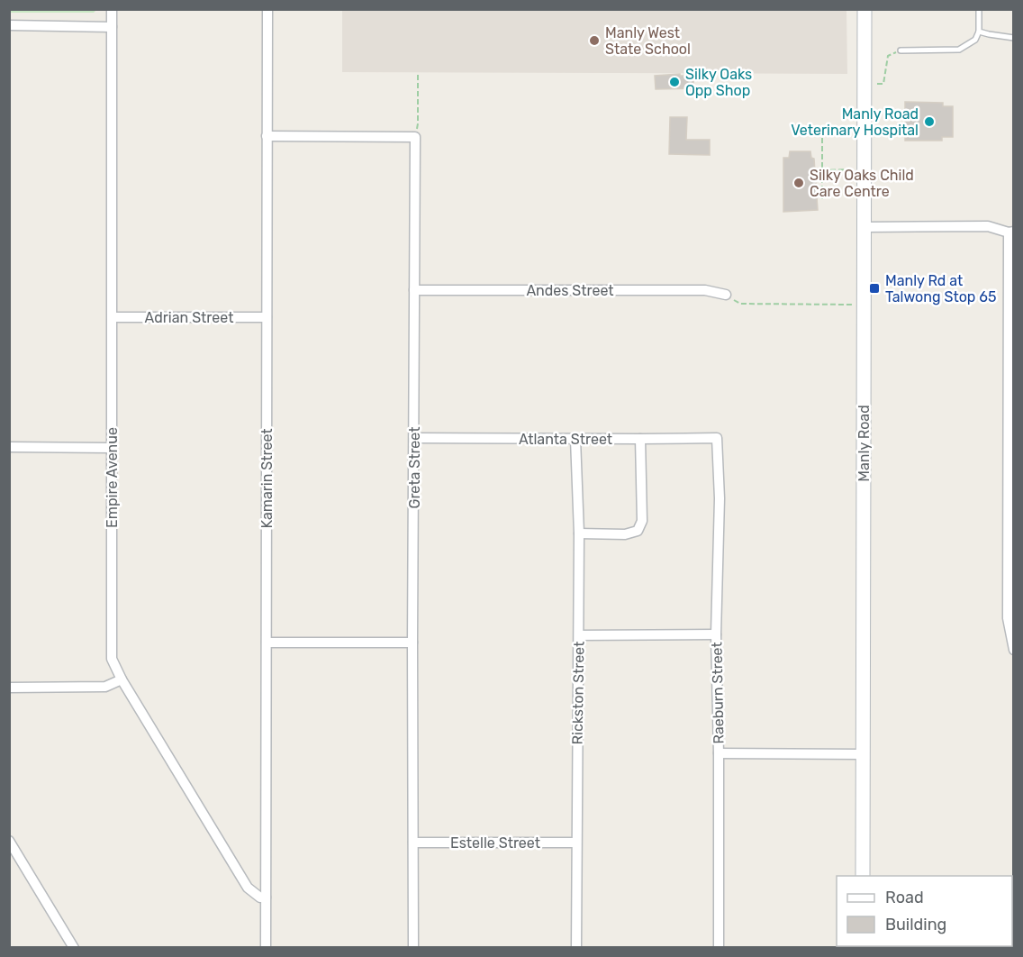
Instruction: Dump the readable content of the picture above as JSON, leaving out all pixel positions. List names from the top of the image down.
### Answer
{
  "streets": {
    "main road": ["Manly Road"],
    "street": [
      "Andes Street",
      "Adrian Street",
      "Atlanta Street",
      "Greta Street",
      "Empire Avenue",
      "Kamarin Street",
      "Rickston Street",
      "Raeburn Street",
      "Estelle Street"
    ]
  },
  "crossings": [
    ["Andes Street", "Greta Street"],
    ["Adrian Street", "Empire Avenue"],
    ["Adrian Street", "Kamarin Street"],
    ["Atlanta Street", "Greta Street"],
    ["Atlanta Street", "Rickston Street"],
    ["Atlanta Street", "Raeburn Street"],
    ["Greta Street", "Estelle Street"],
    ["Empire Avenue", "Kamarin Street"],
    ["Rickston Street", "Estelle Street"]
  ],
  "places": {
    "other": [
      "Manly West State School",
      "Silky Oaks Opp Shop",
      "Manly Road Veterinary Hospital",
      "Silky Oaks Child Care Centre"
    ],
    "transit": ["Manly Rd at Talwong Stop 65"]
  },
  "legend": ["Road", "Building"]
}
